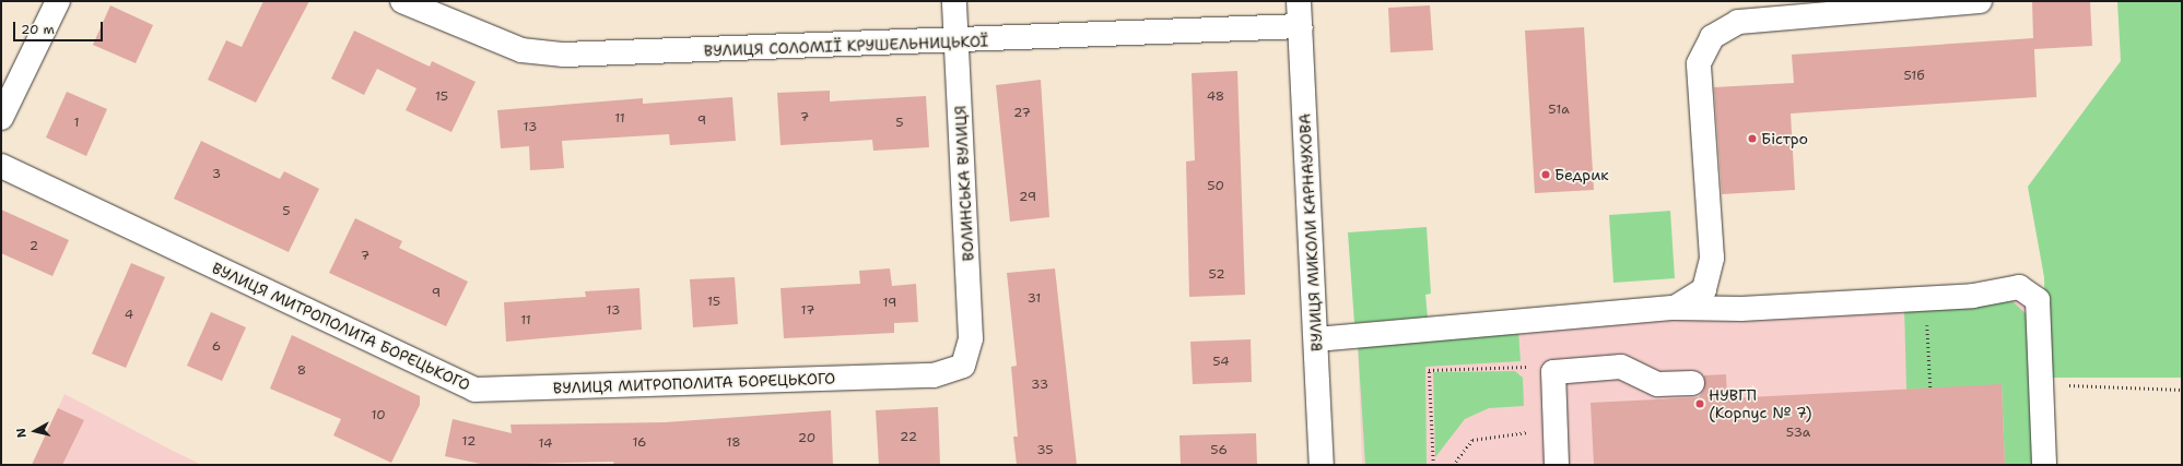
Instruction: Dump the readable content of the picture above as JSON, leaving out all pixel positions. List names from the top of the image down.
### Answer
{
  "streets": {
    "street": [
      "ВУЛИЦЯ СОЛОМІЇ КРУШЕЛЬНИЦЬКОЇ",
      "ВОЛИНСЬКА ВУЛИЦЯ",
      "ВУЛИЦЯ МИКОЛИ КАРНАУХОВА",
      "ВУЛИЦЯ МИТРОПОЛИТА БОРЕЦЬКОГО"
    ]
  },
  "crossings": [
    ["ВУЛИЦЯ СОЛОМІЇ КРУШЕЛЬНИЦЬКОЇ", "ВОЛИНСЬКА ВУЛИЦЯ"],
    ["ВУЛИЦЯ СОЛОМІЇ КРУШЕЛЬНИЦЬКОЇ", "ВУЛИЦЯ МИКОЛИ КАРНАУХОВА"],
    ["ВОЛИНСЬКА ВУЛИЦЯ", "ВУЛИЦЯ МИТРОПОЛИТА БОРЕЦЬКОГО"]
  ],
  "places": ["Бістро", "Бедрик", "НУВГП (Корпус № 7)"],
  "house_numbers": [
    "51б",
    "15",
    "48",
    "51а",
    "27",
    "7",
    "11",
    "9",
    "1",
    "5",
    "13",
    "3",
    "50",
    "29",
    "5",
    "2",
    "7",
    "52",
    "9",
    "31",
    "15",
    "19",
    "13",
    "17",
    "4",
    "11",
    "6",
    "54",
    "8",
    "33",
    "10",
    "53а",
    "22",
    "20",
    "12",
    "16",
    "18",
    "14",
    "35",
    "56"
  ],
  "scale_bar": "20 m",
  "north": "left"
}
